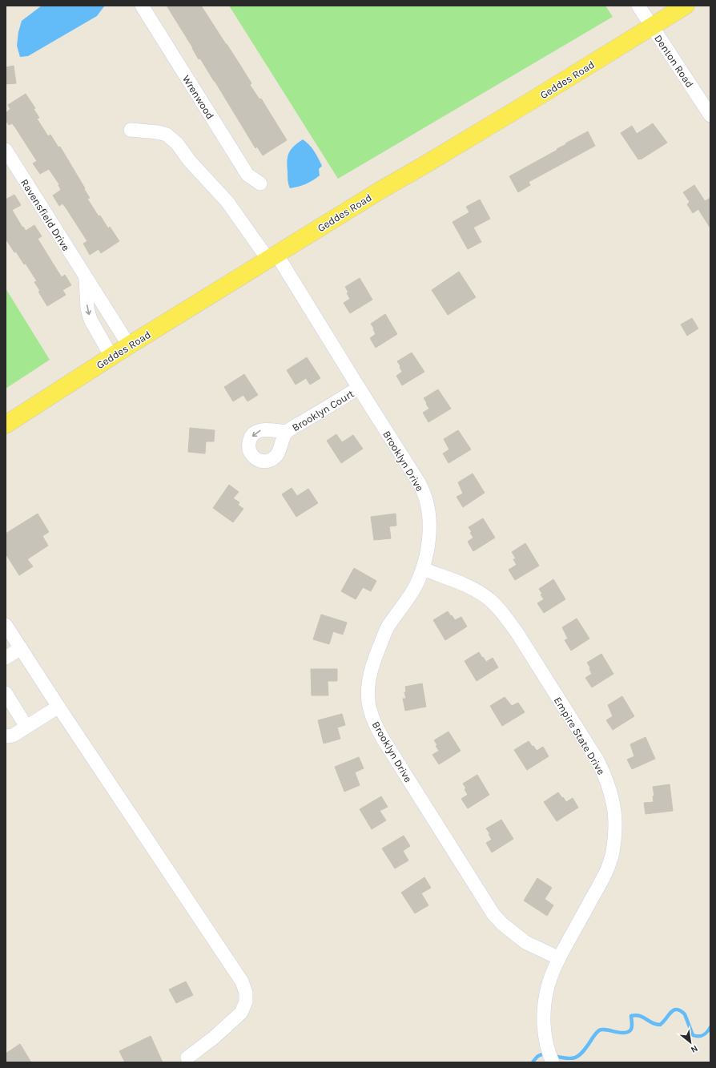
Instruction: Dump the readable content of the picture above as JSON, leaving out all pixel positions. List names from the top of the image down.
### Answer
{
  "streets": {
    "main road": ["Geddes Road"],
    "street": [
      "Denton Road",
      "Wrenwood",
      "Ravensfield Drive",
      "Brooklyn Court",
      "Brooklyn Drive",
      "Empire State Drive"
    ]
  },
  "crossings": [
    ["Denton Road", "Geddes Road"],
    ["Geddes Road", "Ravensfield Drive"],
    ["Geddes Road", "Brooklyn Drive"],
    ["Brooklyn Court", "Brooklyn Drive"],
    ["Brooklyn Drive", "Empire State Drive"]
  ],
  "north": "bottom right"
}
